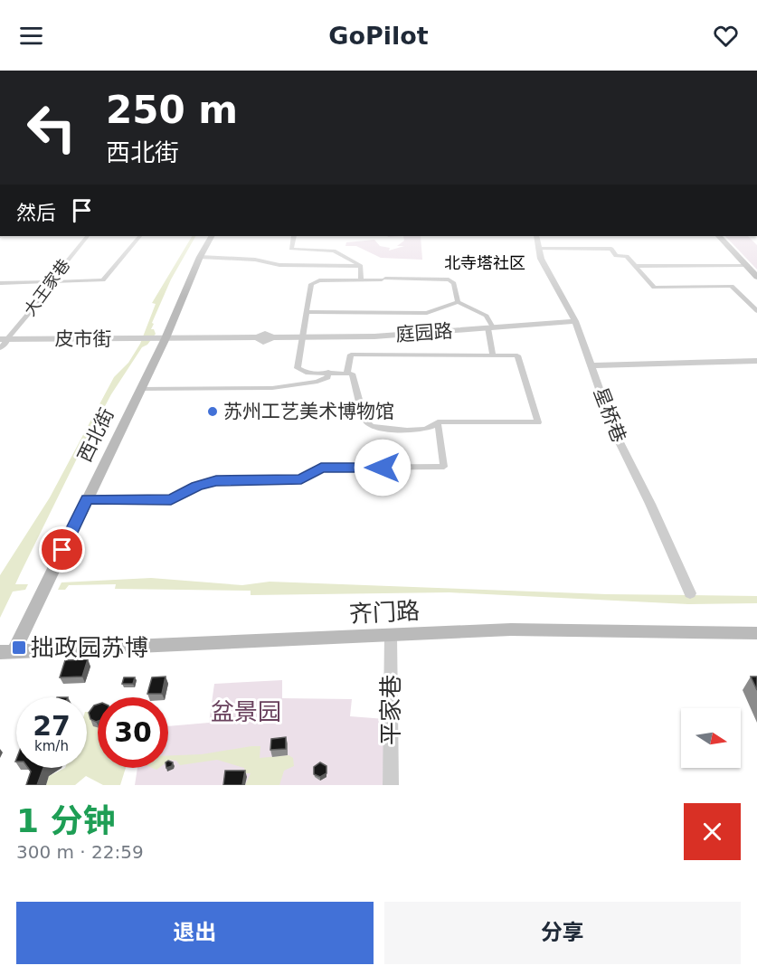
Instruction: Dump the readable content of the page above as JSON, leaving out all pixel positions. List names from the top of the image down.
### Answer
{
  "streets": {
    "main road": ["西北街", "齐门路"],
    "street": [
      "大王家巷",
      "庭园路",
      "皮市街",
      "星桥巷",
      "平家巷"
    ]
  },
  "crossings": [
    ["大王家巷", "皮市街"],
    ["庭园路", "皮市街"],
    ["庭园路", "星桥巷"],
    ["庭园路", "西北街"],
    ["皮市街", "西北街"],
    ["西北街", "齐门路"],
    ["齐门路", "平家巷"]
  ],
  "districts": ["北寺塔社区"],
  "parks": ["盆景园"],
  "places": {
    "other": ["苏州工艺美术博物馆"],
    "transit": ["拙政园苏博"]
  },
  "north": "right",
  "page": {
    "header": "GoPilot",
    "turn": ["250 m", "西北街"],
    "then": "然后",
    "speed": "27 km/h",
    "limit": "30",
    "heading": ["1 分钟", "300 m · 22:59"],
    "buttons": ["退出", "分享"]
  }
}
